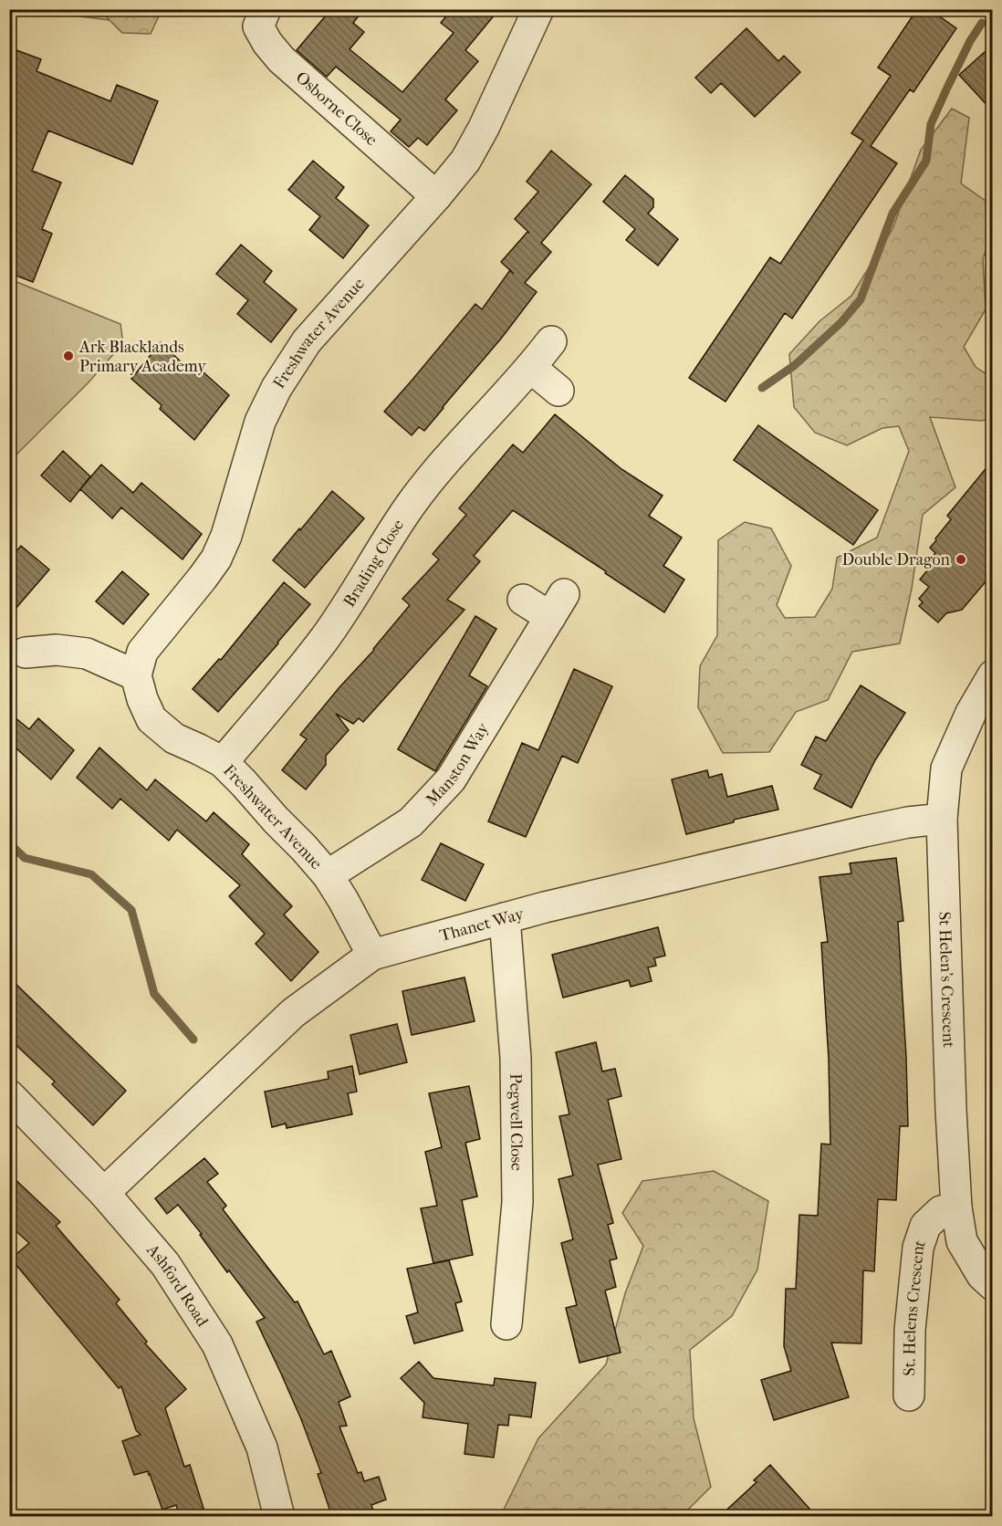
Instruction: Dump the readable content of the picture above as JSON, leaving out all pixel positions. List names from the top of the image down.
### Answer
{
  "streets": {
    "street": [
      "Osborne Close",
      "Freshwater Avenue",
      "Brading Close",
      "Manston Way",
      "Thanet Way",
      "St Helen's Crescent",
      "Pegwell Close",
      "Ashford Road",
      "St. Helens Crescent"
    ]
  },
  "crossings": [
    ["Osborne Close", "Freshwater Avenue"],
    ["Freshwater Avenue", "Brading Close"],
    ["Freshwater Avenue", "Manston Way"],
    ["Freshwater Avenue", "Thanet Way"],
    ["Thanet Way", "St Helen's Crescent"],
    ["Thanet Way", "Pegwell Close"],
    ["Thanet Way", "Ashford Road"],
    ["St Helen's Crescent", "St. Helens Crescent"]
  ],
  "places": ["Ark Blacklands Primary Academy", "Double Dragon"]
}
